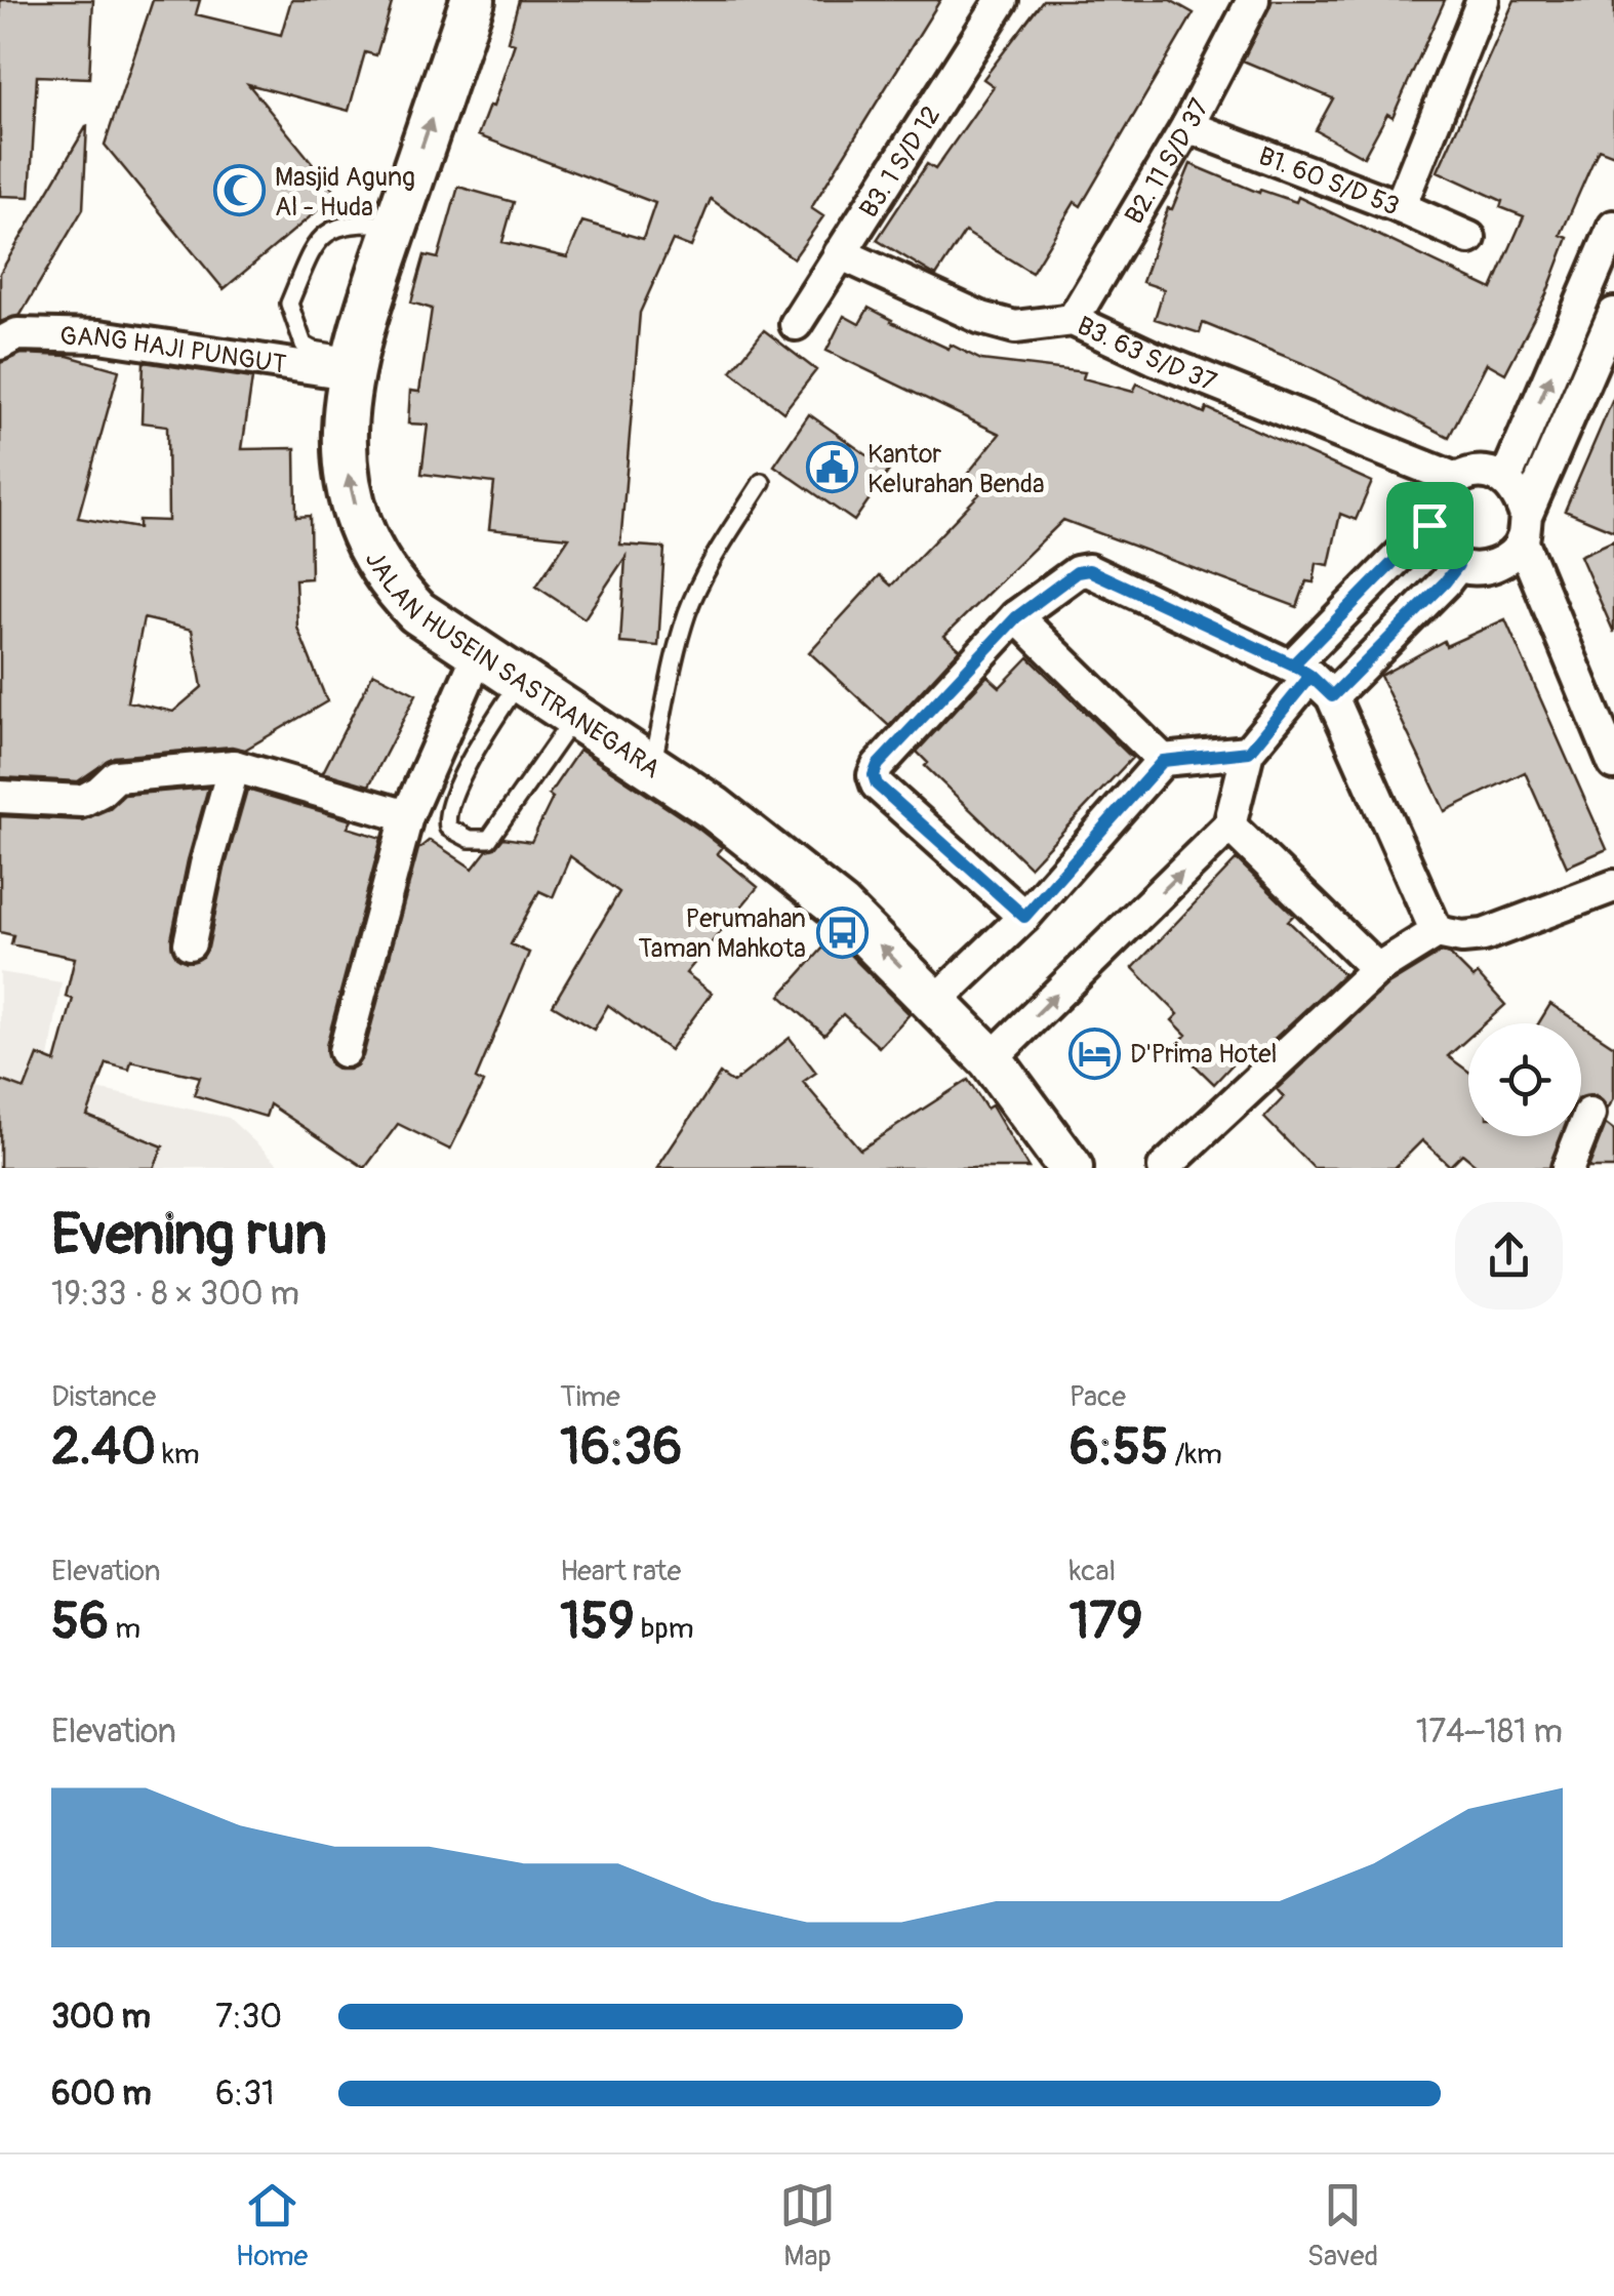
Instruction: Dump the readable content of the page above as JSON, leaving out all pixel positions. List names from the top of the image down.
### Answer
{
  "streets": {
    "main road": ["JALAN HUSEIN SASTRANEGARA"],
    "street": [
      "B2. 11 S/D 37",
      "B3. 1 S/D 12",
      "B1. 60 S/D 53",
      "GANG HAJI PUNGUT",
      "B3. 63 S/D 37"
    ]
  },
  "crossings": [
    ["B2. 11 S/D 37", "B1. 60 S/D 53"],
    ["B2. 11 S/D 37", "B3. 63 S/D 37"],
    ["B3. 1 S/D 12", "B3. 63 S/D 37"],
    ["GANG HAJI PUNGUT", "JALAN HUSEIN SASTRANEGARA"]
  ],
  "one_way": ["JALAN HUSEIN SASTRANEGARA"],
  "places": {
    "mosque": ["Masjid Agung Al - Huda"],
    "public building": ["Kantor Kelurahan Benda"],
    "bus stop": ["Perumahan Taman Mahkota"],
    "hotel": ["D'Prima Hotel"]
  },
  "page": {
    "heading": ["Evening run", "19:33 · 8 × 300 m"],
    "stats": [
      ["Distance", "2.40 km"],
      ["Time", "16:36"],
      ["Pace", "6:55 /km"],
      ["Elevation", "56 m"],
      ["Heart rate", "159 bpm"],
      ["kcal", "179"]
    ],
    "chart": ["Elevation", "174–181 m"],
    "list": [
      {
        "name": "300 m",
        "note": "7:30"
      },
      {
        "name": "600 m",
        "note": "6:31"
      }
    ],
    "tabs": ["Home", "Map", "Saved"]
  }
}
